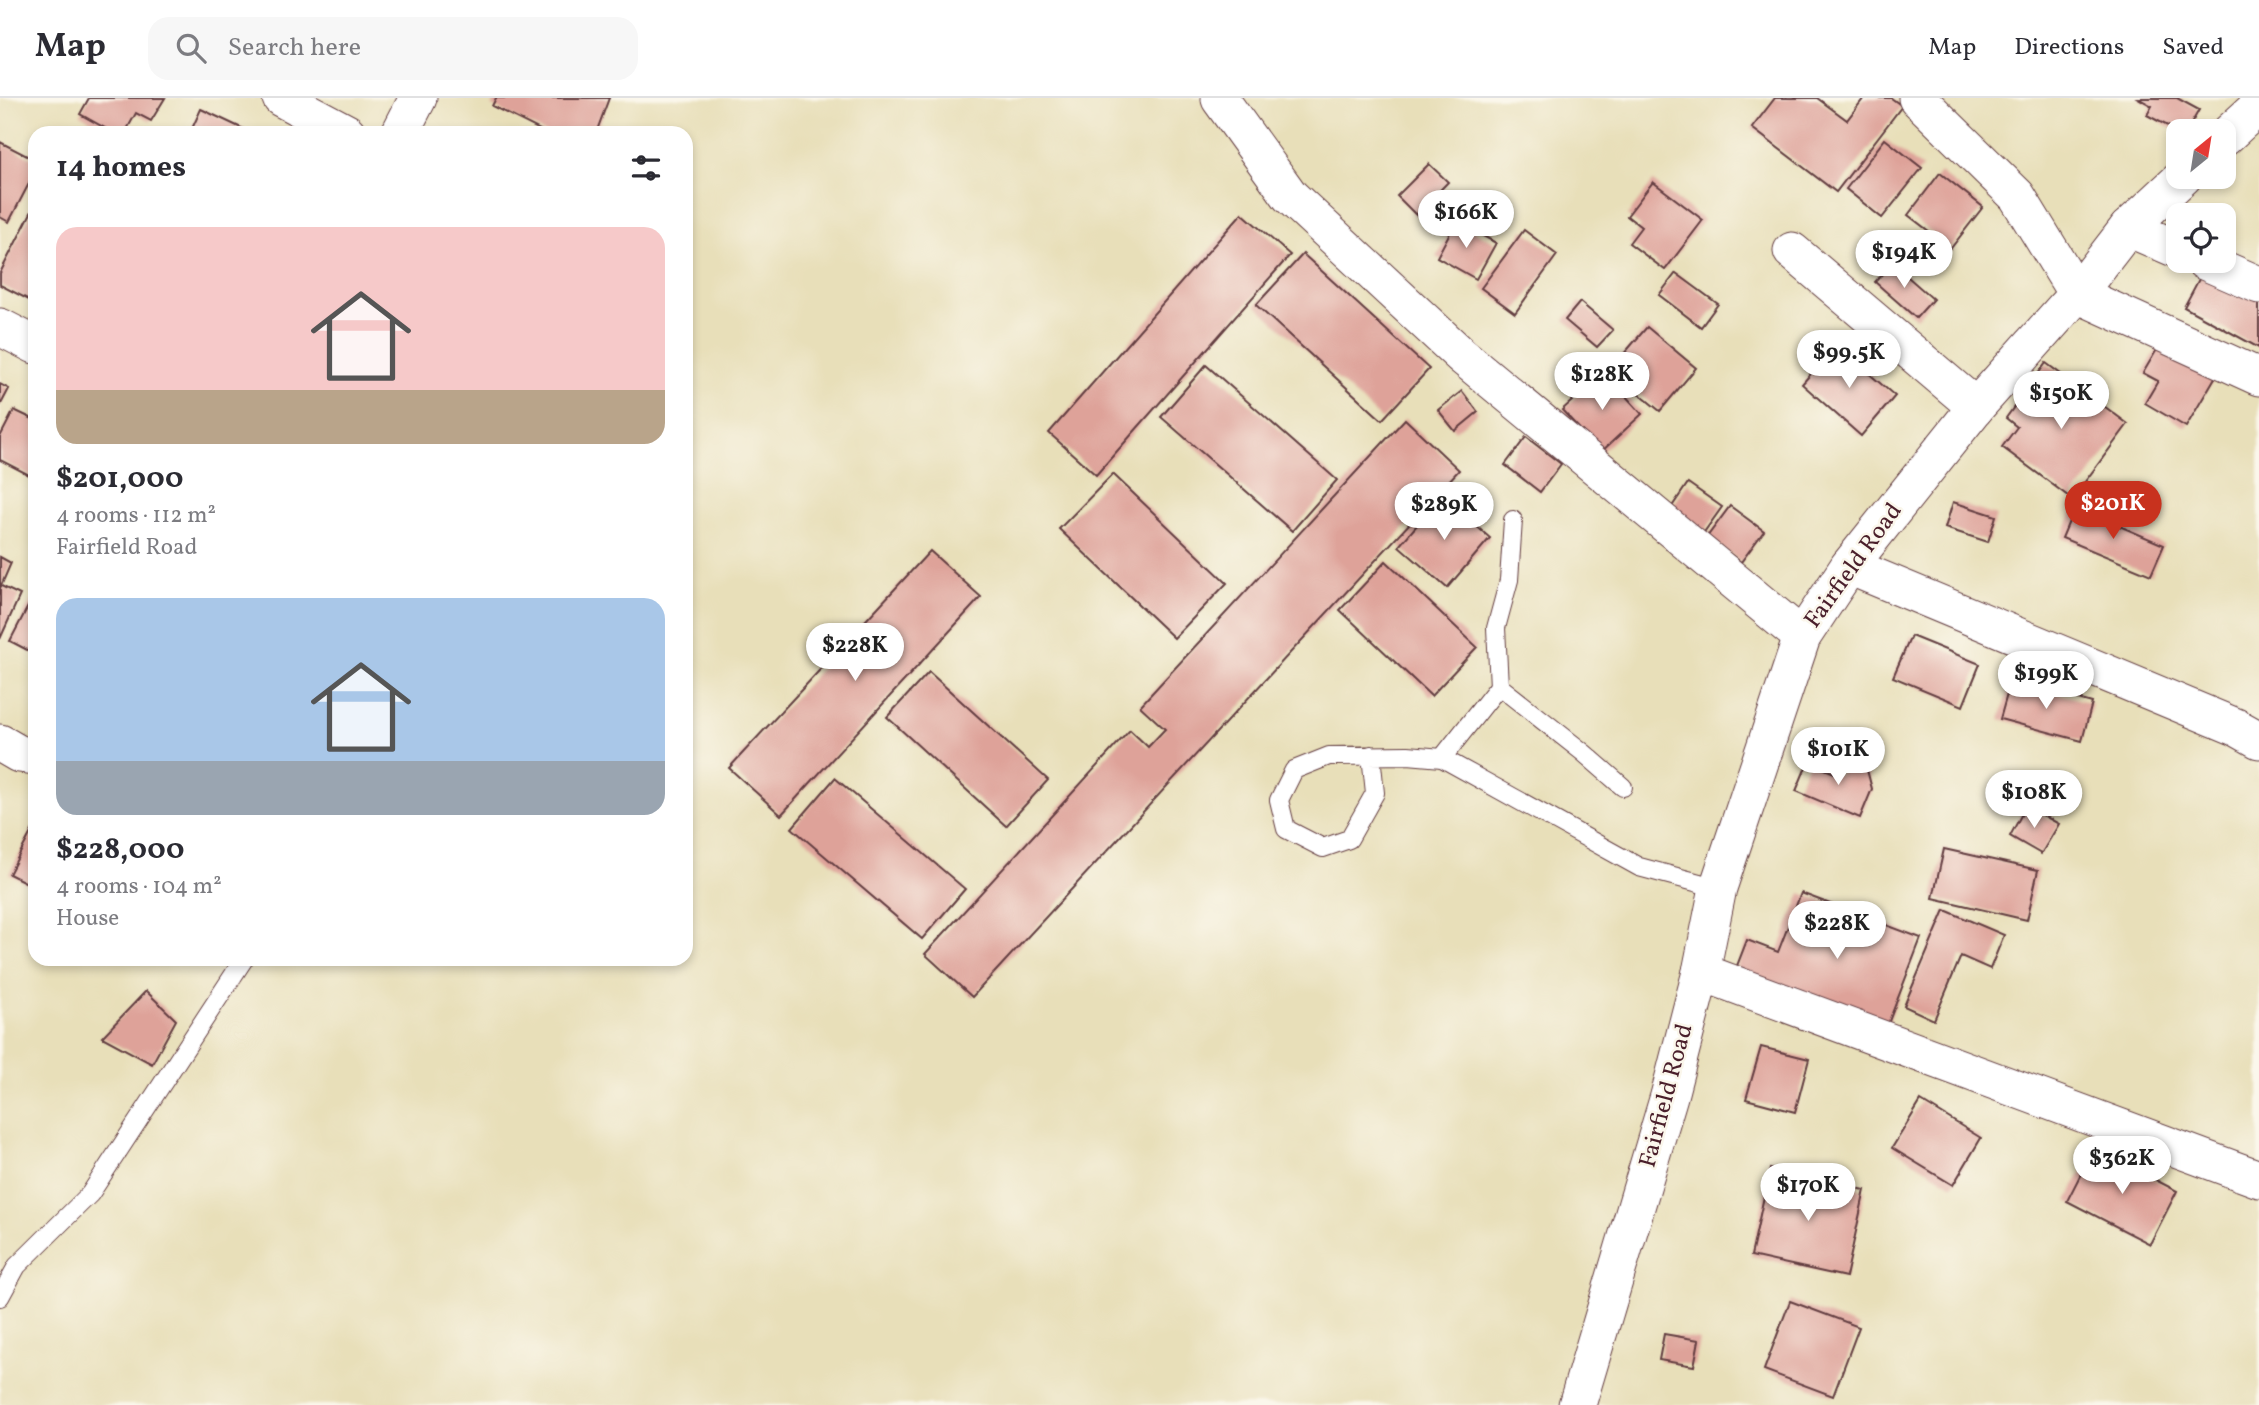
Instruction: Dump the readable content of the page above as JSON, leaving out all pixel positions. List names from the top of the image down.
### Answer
{
  "streets": {
    "street": ["Fairfield Road"]
  },
  "north": "top right",
  "page": {
    "header": "Map",
    "search": "Search here",
    "nav": ["Map", "Directions", "Saved"],
    "heading": "14 homes",
    "price": [
      "$166K",
      "$194K",
      "$99.5K",
      "$128K",
      "$150K",
      "$201K",
      "$289K",
      "$228K",
      "$199K",
      "$101K",
      "$108K",
      "$228K",
      "$362K",
      "$170K"
    ],
    "list": [
      {
        "name": "$201,000",
        "note": "4 rooms · 112 m² · Fairfield Road"
      },
      {
        "name": "$228,000",
        "note": "4 rooms · 104 m² · House"
      }
    ]
  }
}
